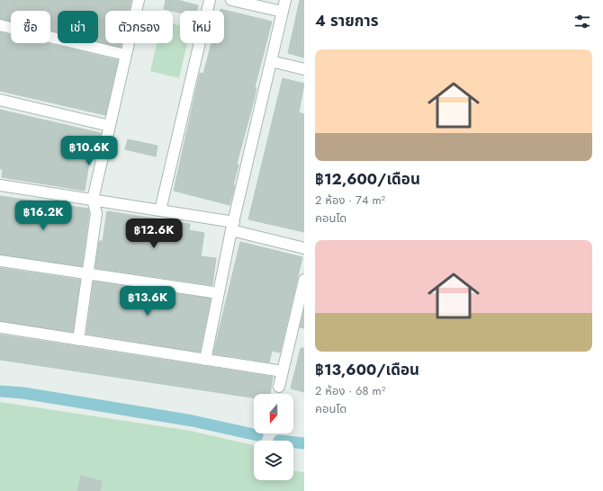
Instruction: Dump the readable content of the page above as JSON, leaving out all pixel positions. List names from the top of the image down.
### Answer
{
  "north": "bottom",
  "page": {
    "heading": "4 รายการ",
    "chip": [
      "ซื้อ",
      "เช่า",
      "ตัวกรอง",
      "ใหม่"
    ],
    "list": [
      {
        "name": "฿12,600/เดือน",
        "note": "2 ห้อง · 74 m² · คอนโด"
      },
      {
        "name": "฿13,600/เดือน",
        "note": "2 ห้อง · 68 m² · คอนโด"
      }
    ],
    "price": [
      "฿10.6K",
      "฿16.2K",
      "฿12.6K",
      "฿13.6K"
    ]
  }
}
